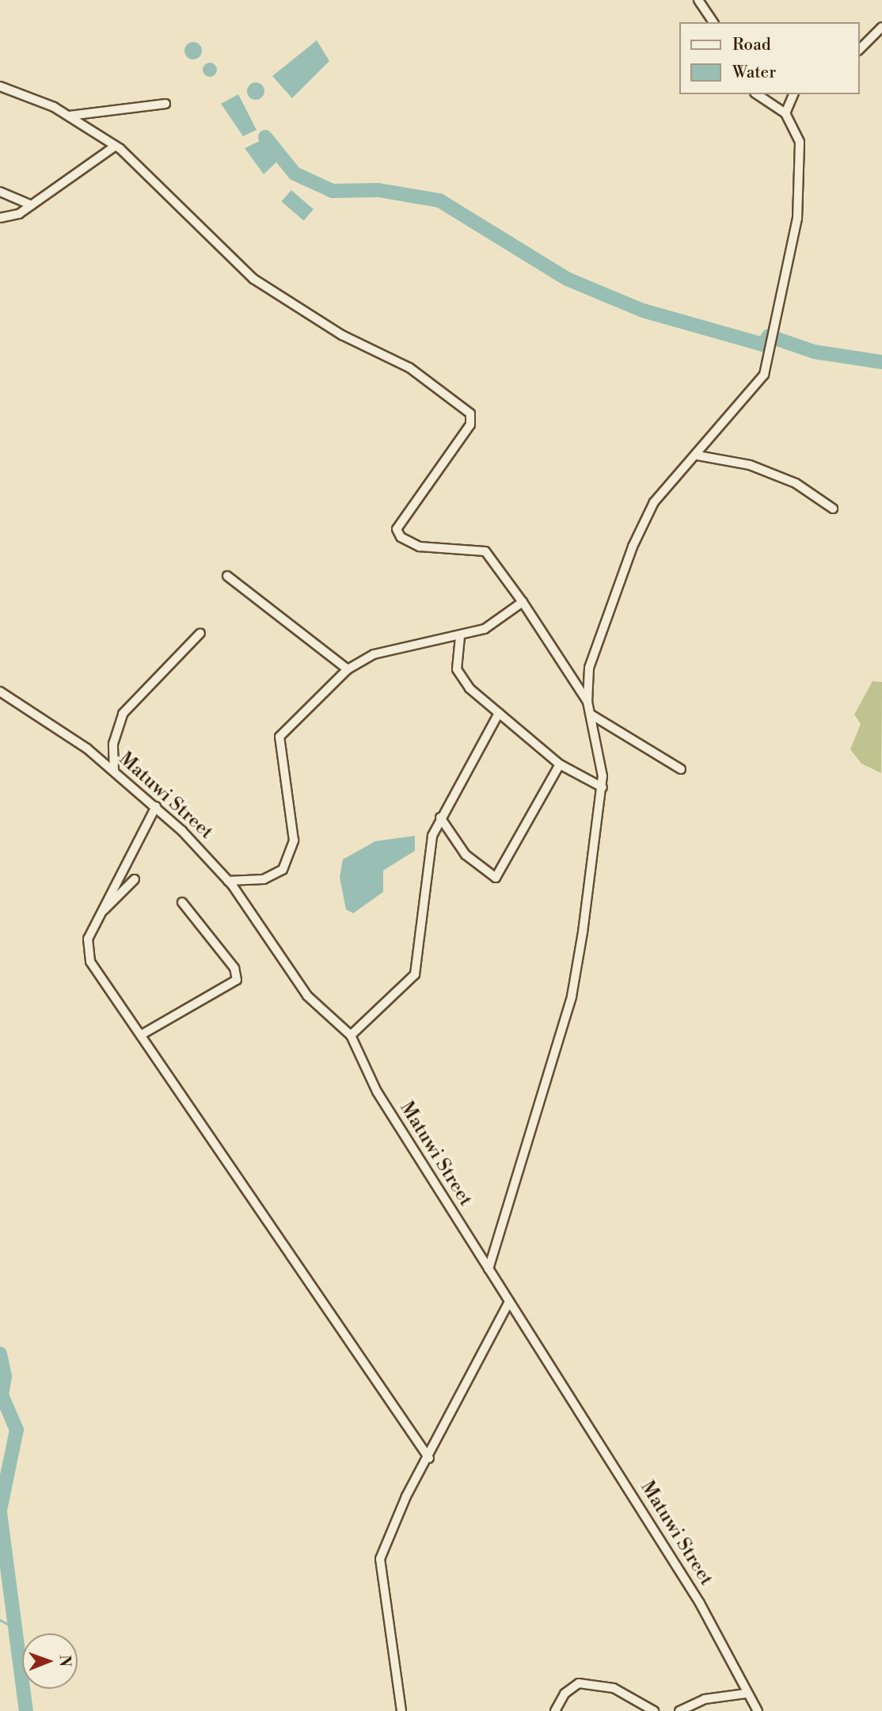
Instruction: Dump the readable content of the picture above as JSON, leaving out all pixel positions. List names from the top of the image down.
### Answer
{
  "streets": {
    "street": ["Matuwi Street"]
  },
  "legend": ["Road", "Water"],
  "north": "right"
}
